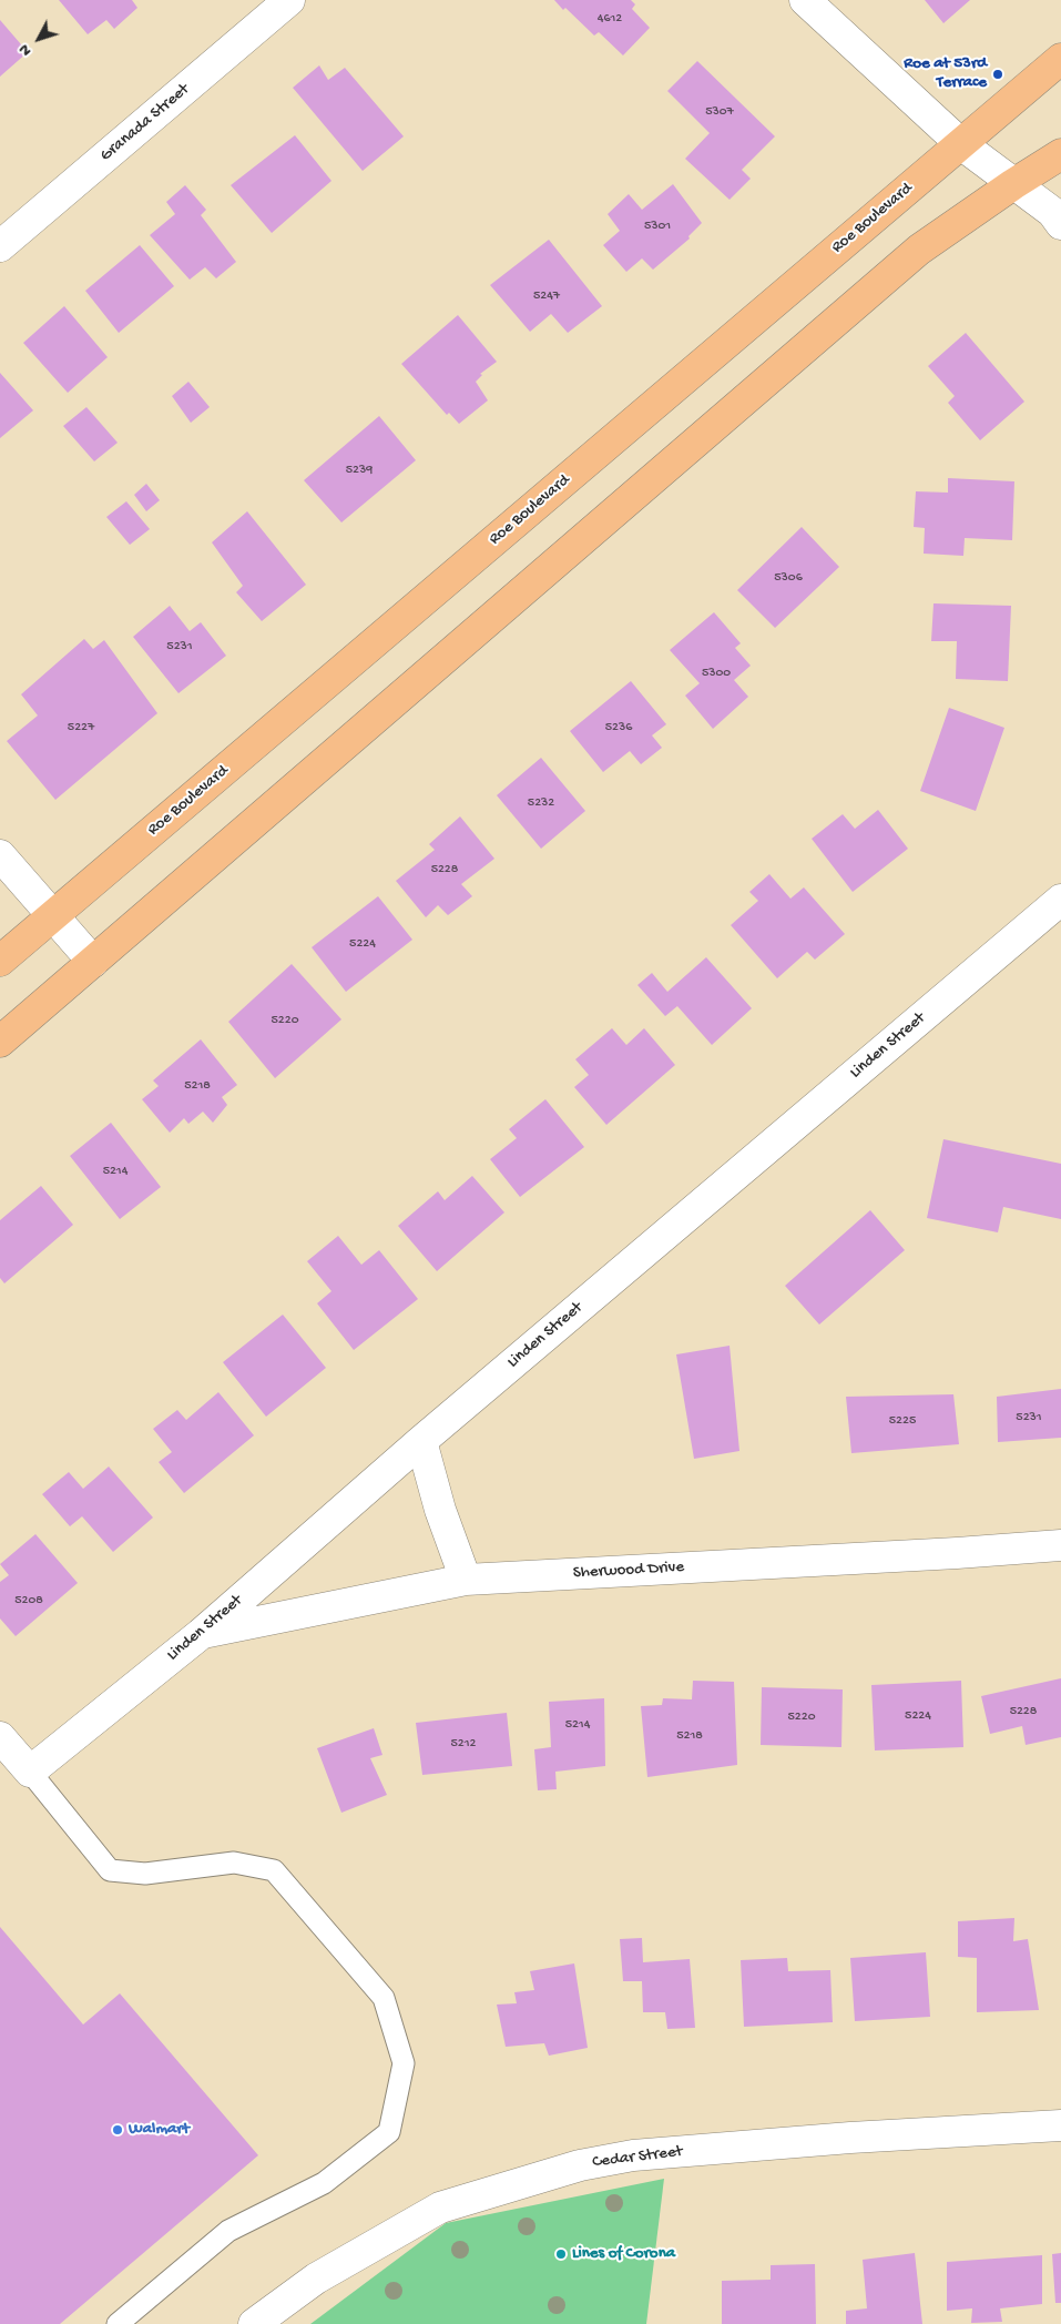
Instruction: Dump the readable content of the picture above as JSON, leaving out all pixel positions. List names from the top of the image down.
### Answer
{
  "streets": {
    "main road": ["Roe Boulevard"],
    "street": [
      "Granada Street",
      "Linden Street",
      "Sherwood Drive",
      "Cedar Street"
    ]
  },
  "crossings": [
    ["Linden Street", "Sherwood Drive"]
  ],
  "places": ["Roe at 53rd Terrace", "Walmart", "Lines of Corona"],
  "house_numbers": [
    "4612",
    "5307",
    "5301",
    "5247",
    "5239",
    "5306",
    "5231",
    "5300",
    "5227",
    "5236",
    "5232",
    "5228",
    "5224",
    "5220",
    "5218",
    "5214",
    "5231",
    "5225",
    "5208",
    "5228",
    "5224",
    "5220",
    "5214",
    "5218",
    "5212"
  ],
  "north": "bottom left"
}
